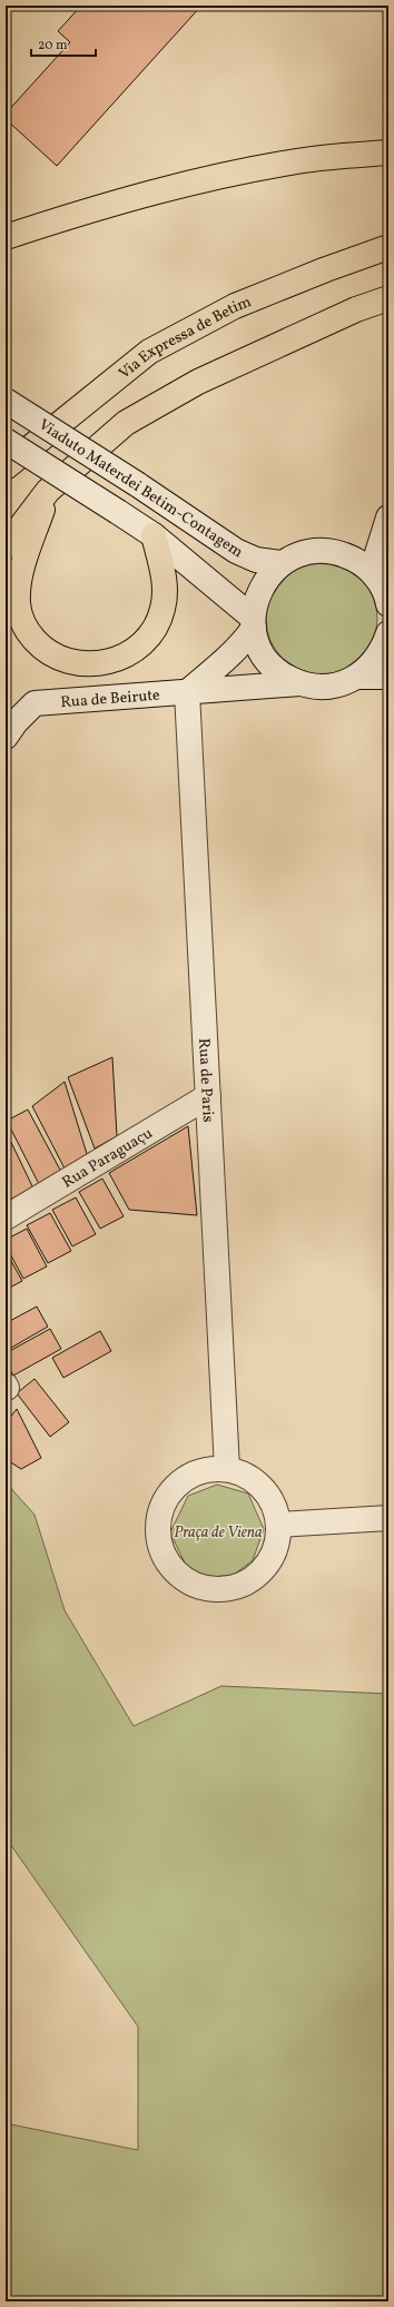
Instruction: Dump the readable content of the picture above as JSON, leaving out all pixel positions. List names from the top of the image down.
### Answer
{
  "streets": {
    "highway": ["Via Expressa de Betim"],
    "street": [
      "Viaduto Materdei Betim-Contagem",
      "Rua de Beirute",
      "Rua de Paris",
      "Rua Paraguaçu"
    ]
  },
  "crossings": [
    ["Rua de Beirute", "Rua de Paris"],
    ["Rua de Paris", "Rua Paraguaçu"]
  ],
  "parks": ["Praça de Viena"],
  "scale_bar": "20 m"
}
